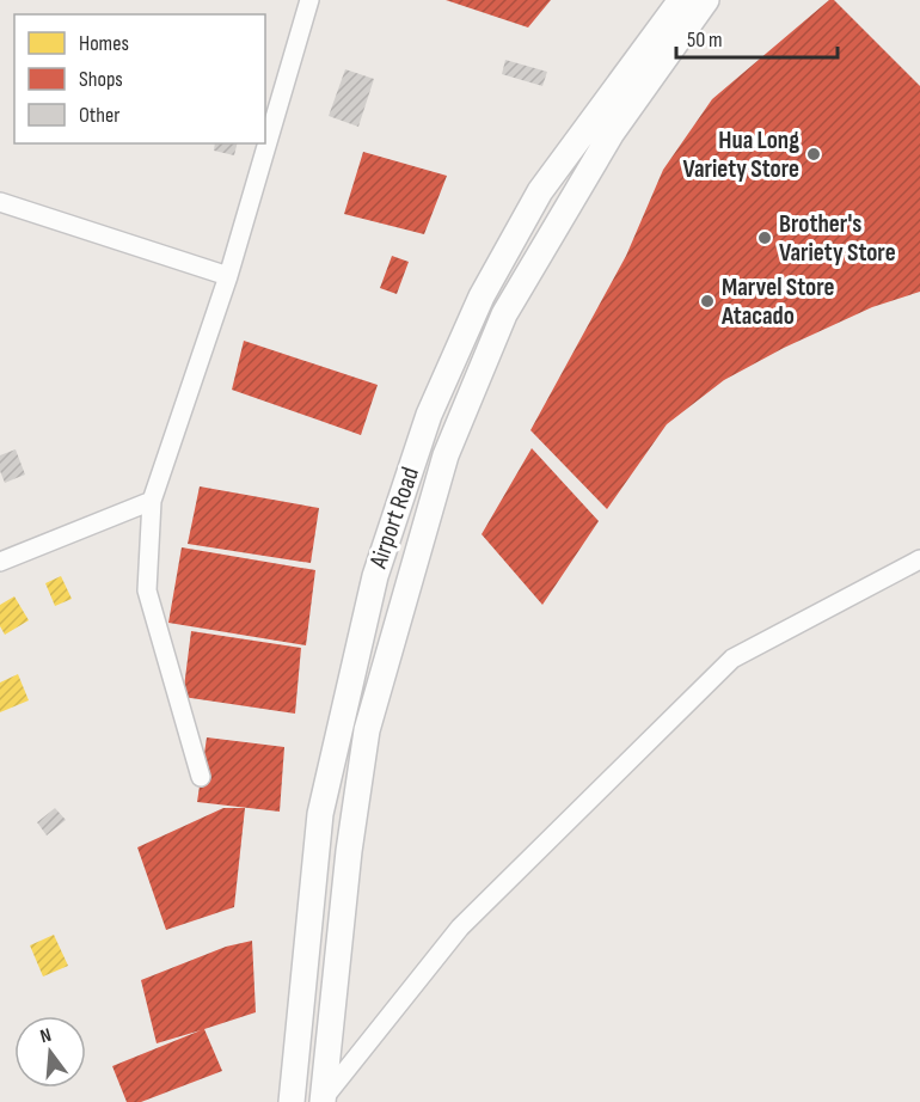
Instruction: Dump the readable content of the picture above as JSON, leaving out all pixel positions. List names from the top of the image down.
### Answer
{
  "streets": {
    "street": ["Airport Road"]
  },
  "places": ["Hua Long Variety Store", "Brother's Variety Store", "Marvel Store Atacado"],
  "legend": ["Homes", "Shops", "Other"],
  "scale_bar": "50 m",
  "north": "top"
}
